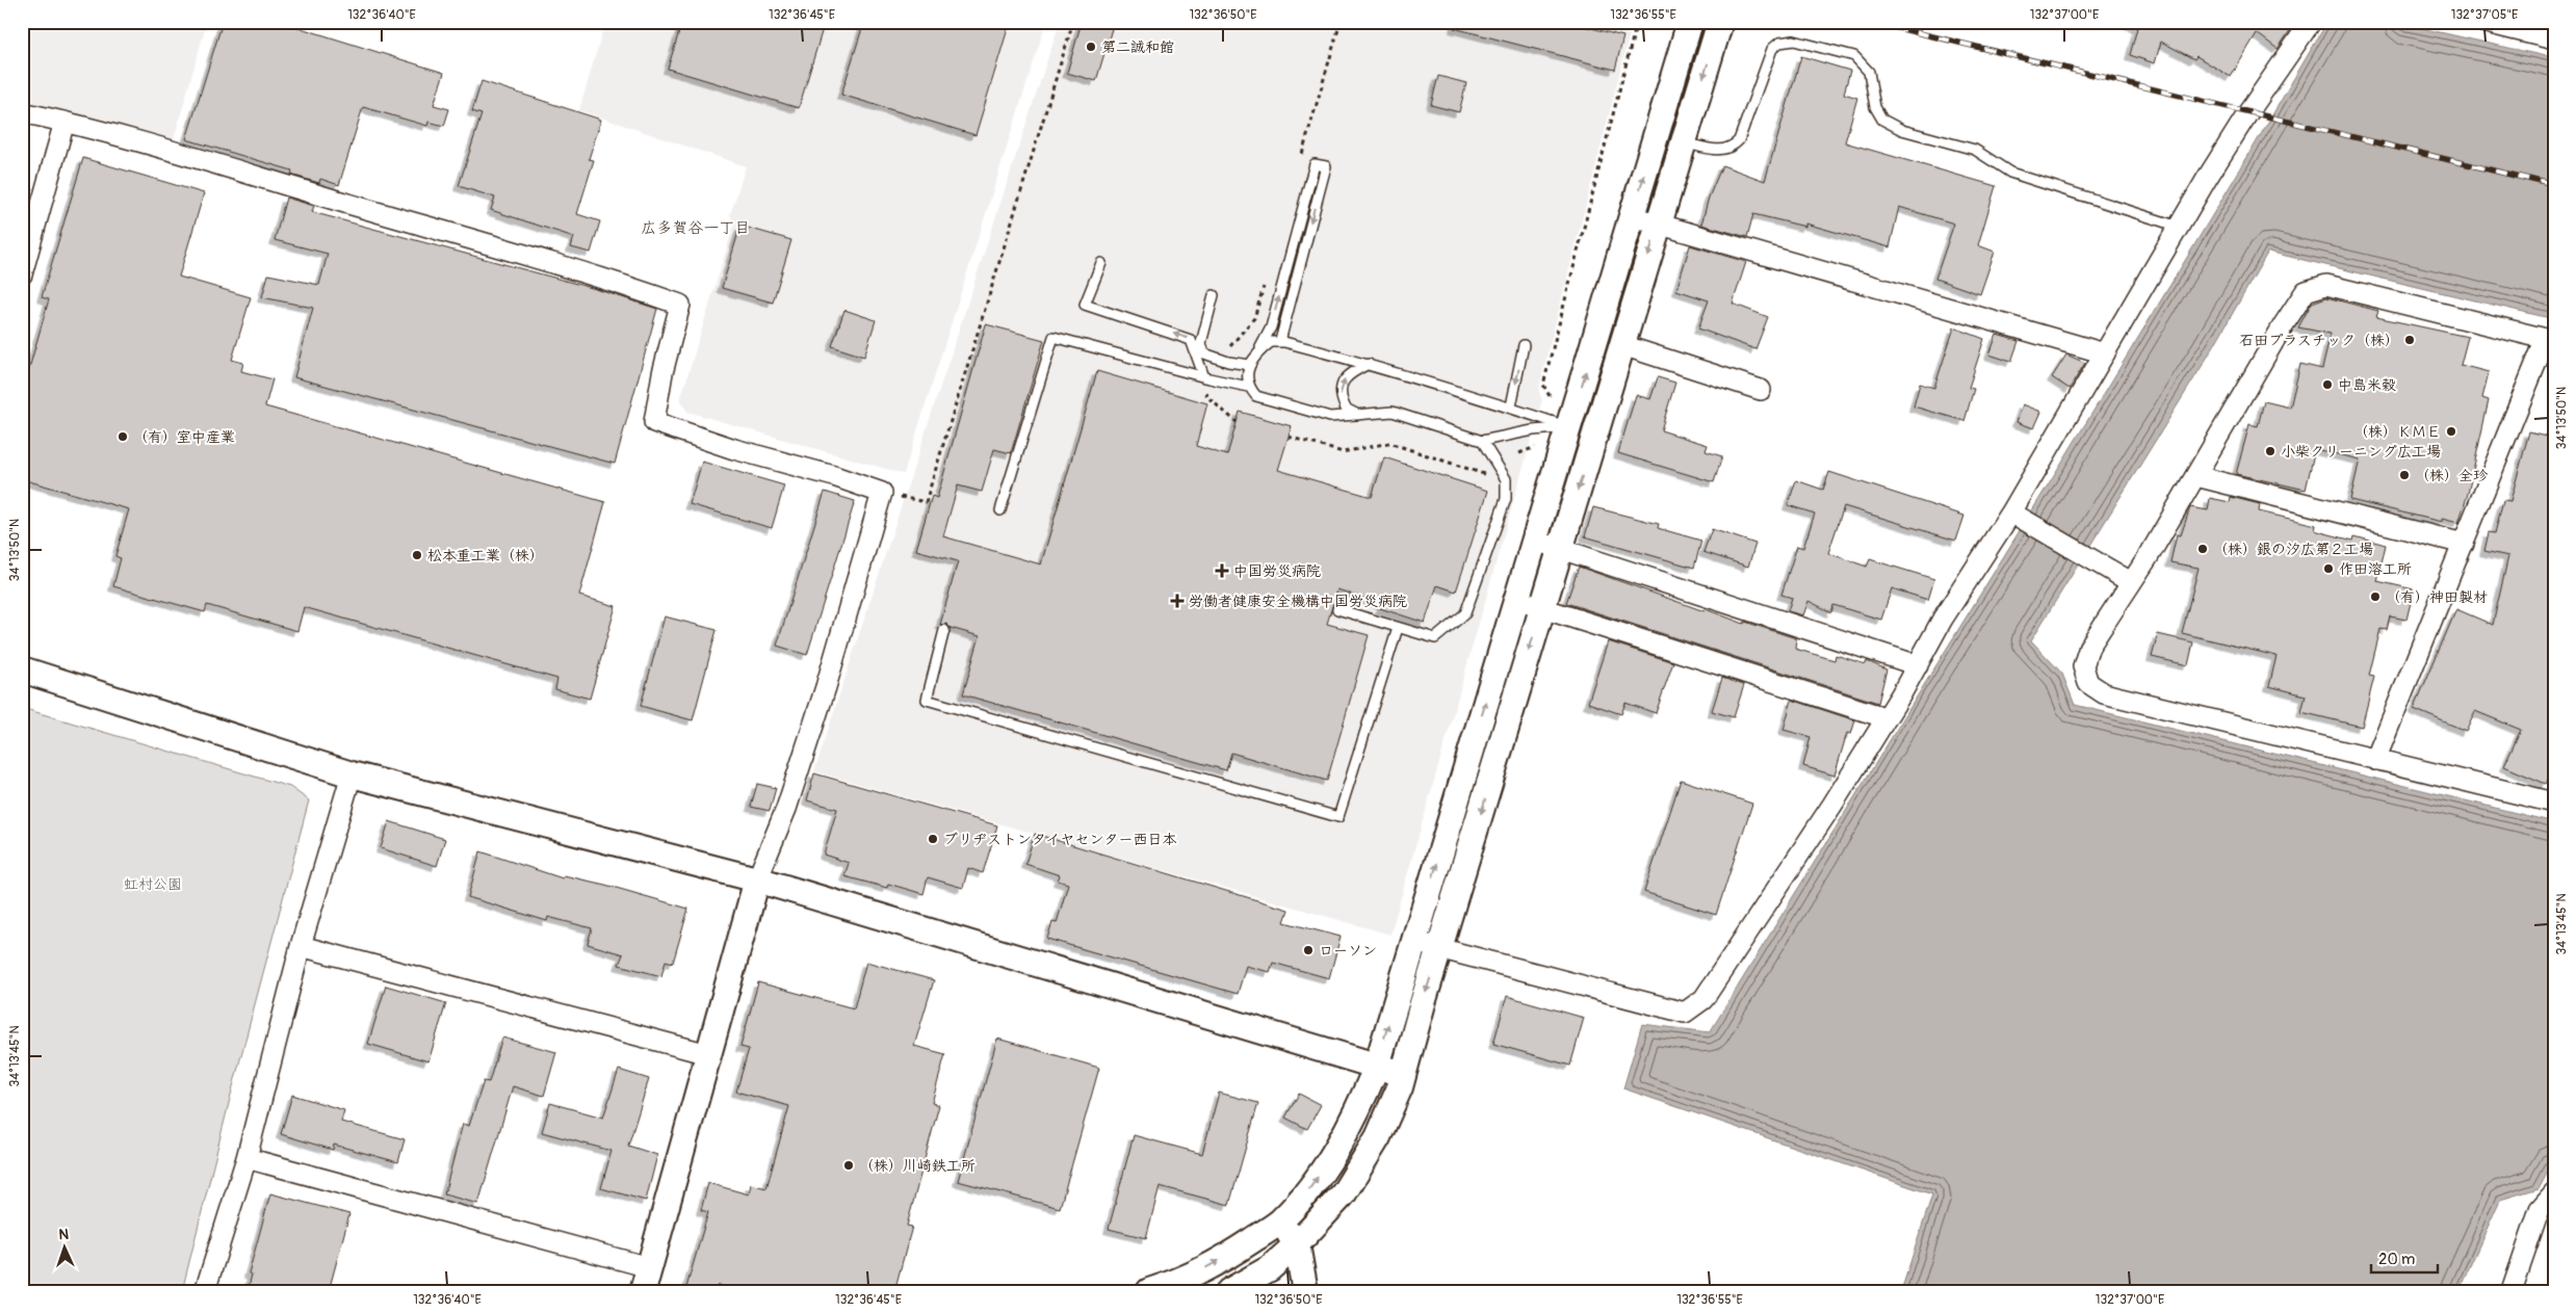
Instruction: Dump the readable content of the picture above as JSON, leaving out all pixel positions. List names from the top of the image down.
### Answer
{
  "districts": ["広多賀谷一丁目"],
  "parks": ["虹村公園"],
  "places": {
    "other": [
      "第二誠和館",
      "石田プラスチック（株）",
      "中島米穀",
      "（株）ＫＭＥ",
      "（有）室中産業",
      "小柴クリーニング広工場",
      "（株）全珍",
      "（株）銀の汐広第２工場",
      "松本重工業（株）",
      "作田溶工所",
      "（有）神田製材",
      "ブリヂストンタイヤセンター西日本",
      "ローソン",
      "（株）川崎鉄工所"
    ],
    "health": ["中国労災病院", "労働者健康安全機構中国労災病院"]
  },
  "scale_bar": "20 m",
  "north": "top",
  "coordinates": [
    "132°36'40\"E",
    "132°36'45\"E",
    "132°36'50\"E",
    "132°36'55\"E",
    "132°37'00\"E",
    "132°37'05\"E",
    "34°13'50\"N",
    "34°13'45\"N"
  ]
}
